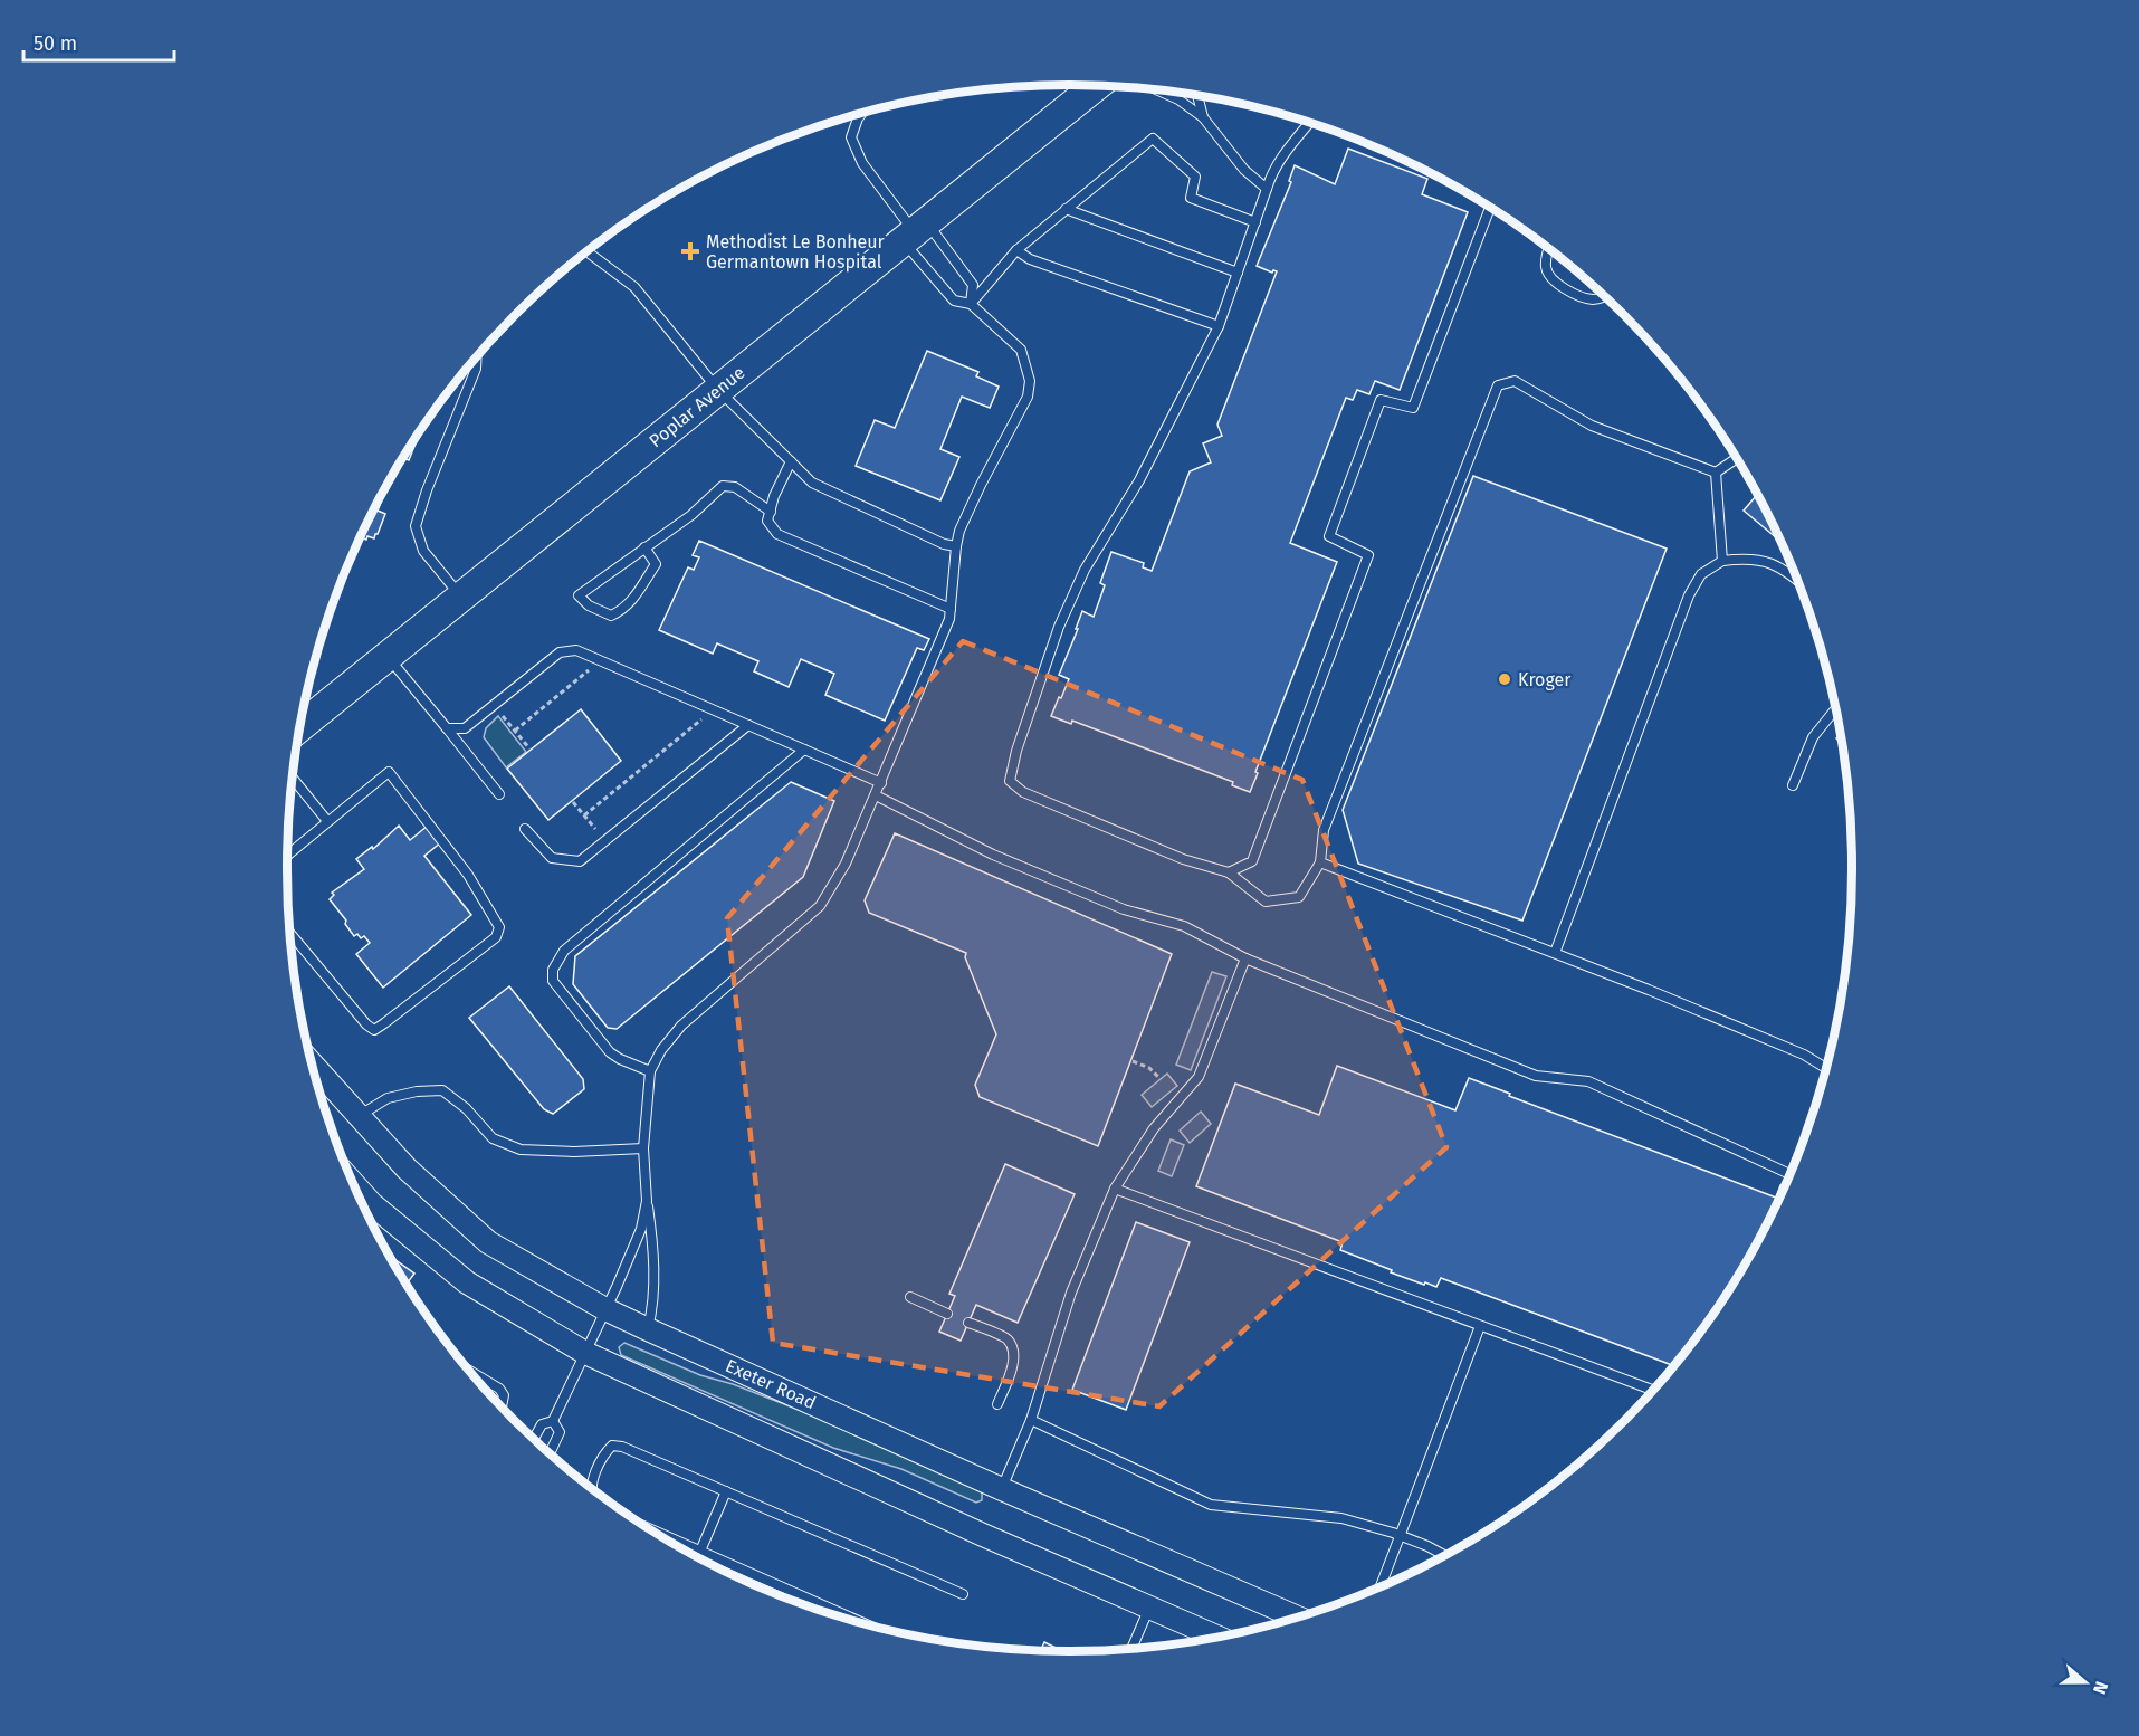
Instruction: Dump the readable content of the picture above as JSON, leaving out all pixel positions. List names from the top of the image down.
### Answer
{
  "streets": {
    "main road": ["Poplar Avenue"],
    "street": ["Exeter Road"]
  },
  "places": {
    "health": ["Methodist Le Bonheur Germantown Hospital"],
    "other": ["Kroger"]
  },
  "scale_bar": "50 m",
  "north": "right"
}
